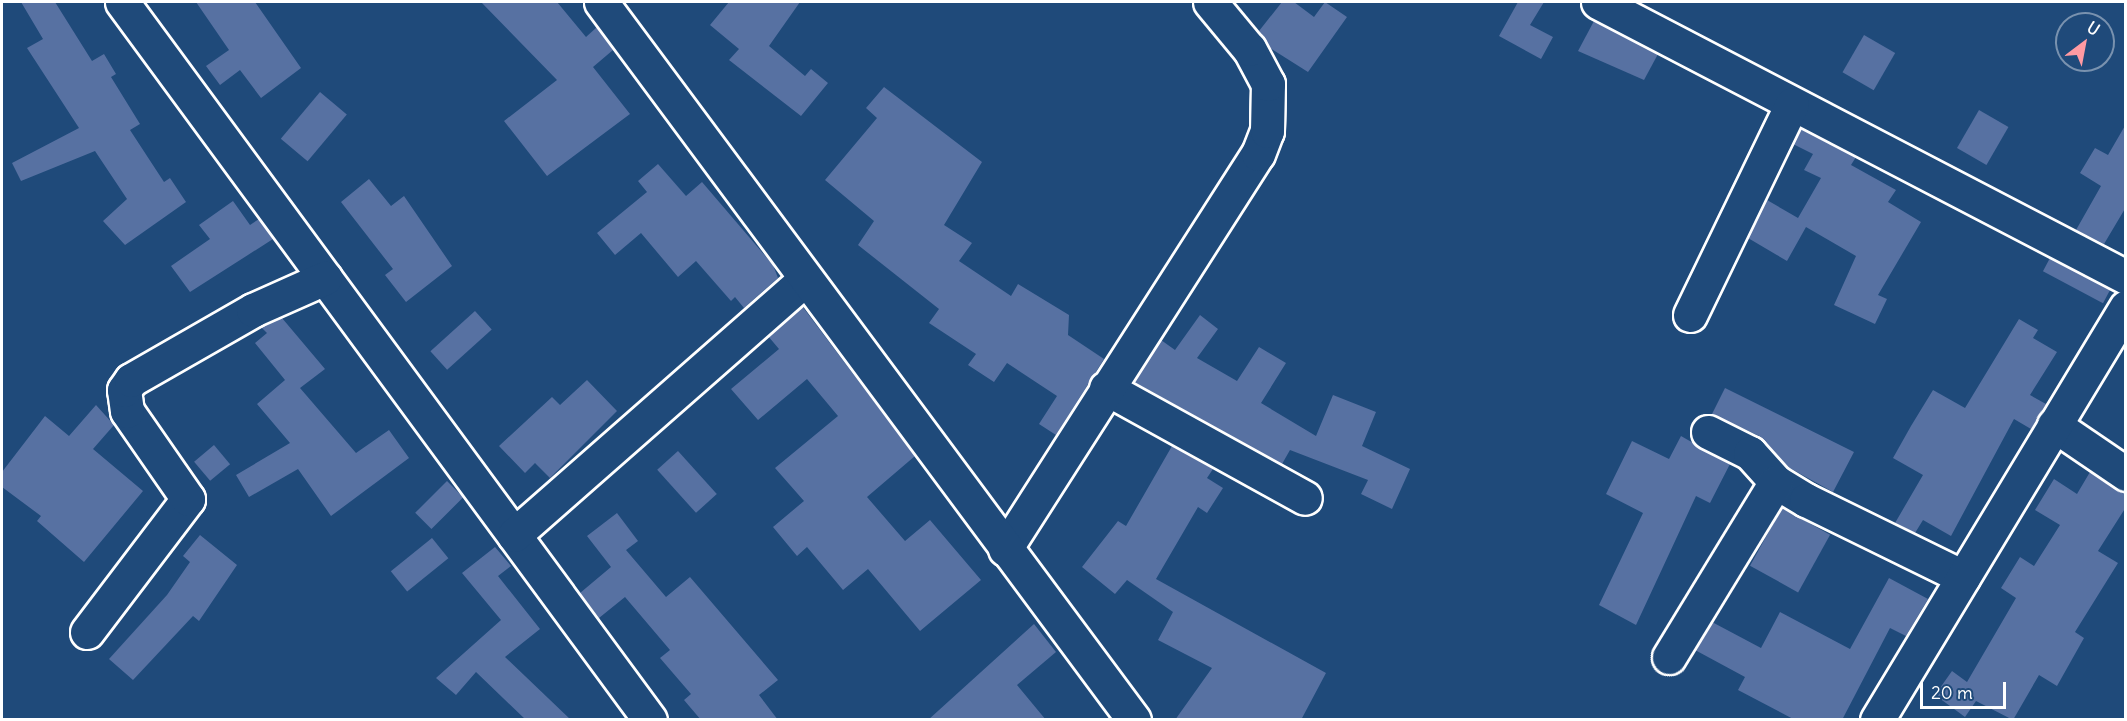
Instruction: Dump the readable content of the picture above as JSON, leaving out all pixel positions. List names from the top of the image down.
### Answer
{
  "scale_bar": "20 m",
  "north": "top right"
}
